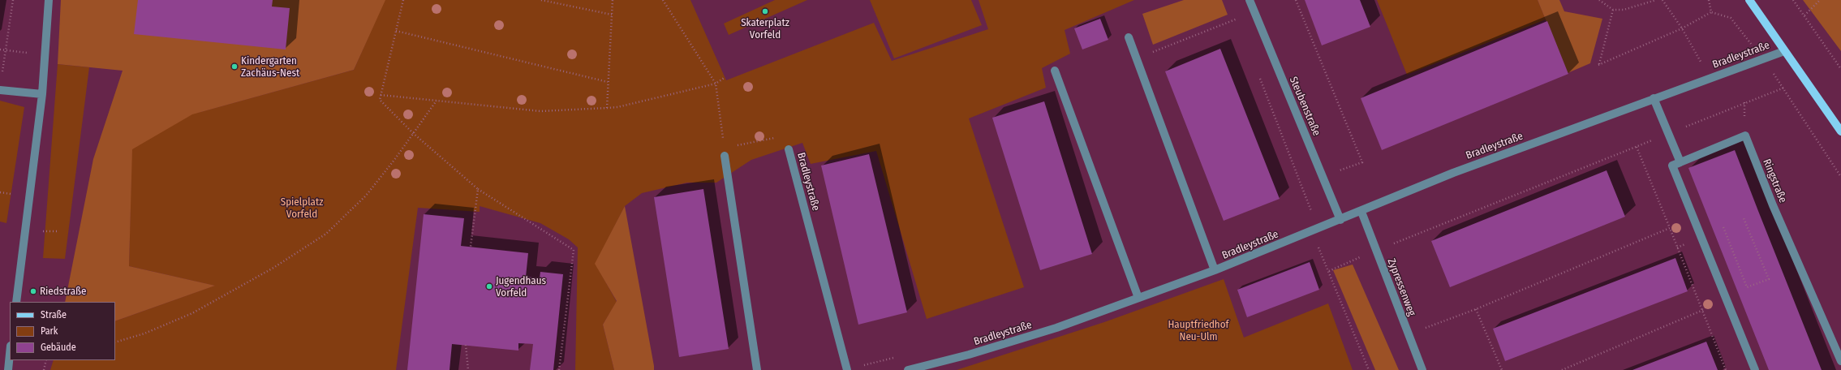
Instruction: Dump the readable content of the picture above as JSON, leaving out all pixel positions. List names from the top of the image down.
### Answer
{
  "streets": {
    "street": [
      "Bradleystraße",
      "Steubenstraße",
      "Ringstraße",
      "Zypressenweg"
    ]
  },
  "crossings": [
    ["Bradleystraße", "Steubenstraße"],
    ["Bradleystraße", "Zypressenweg"]
  ],
  "parks": ["Spielplatz Vorfeld", "Hauptfriedhof Neu-Ulm"],
  "places": [
    "Skaterplatz Vorfeld",
    "Kindergarten Zachäus-Nest",
    "Jugendhaus Vorfeld",
    "Riedstraße"
  ],
  "legend": ["Straße", "Park", "Gebäude"]
}
